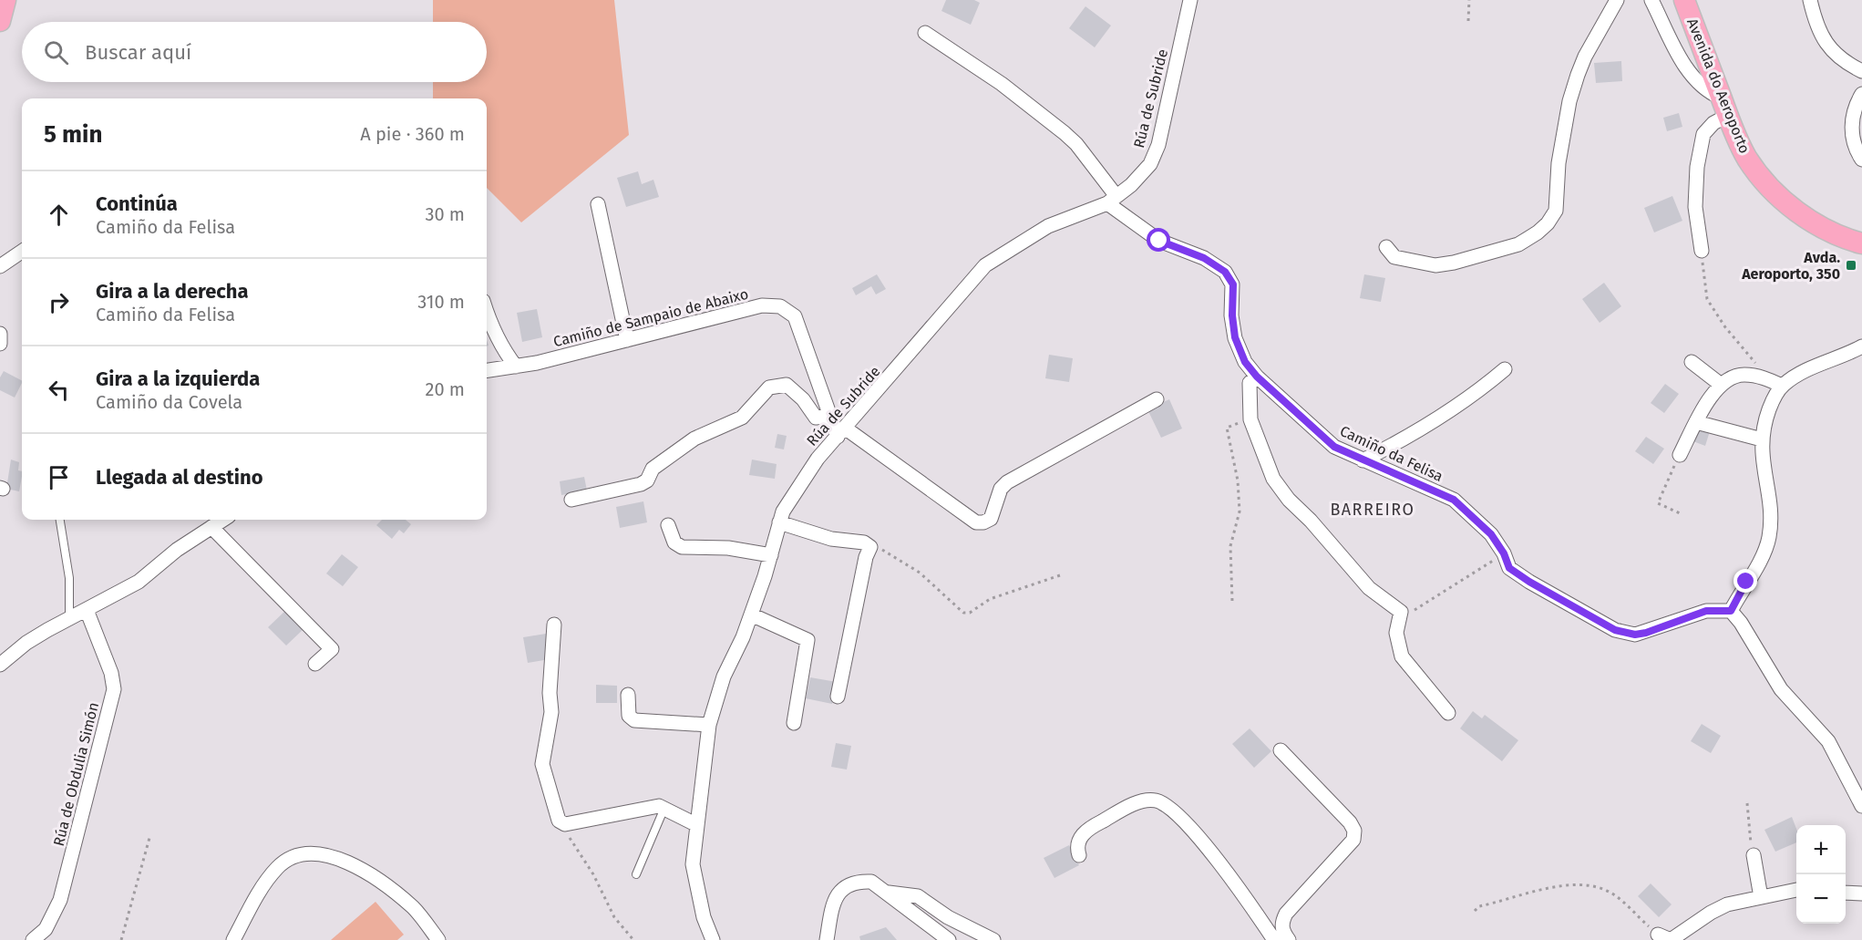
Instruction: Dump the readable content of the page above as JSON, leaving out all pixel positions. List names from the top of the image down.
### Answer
{
  "streets": {
    "main road": ["Avenida do Aeroporto"],
    "street": [
      "Rúa de Subride",
      "Camiño de Sampaio de Abaixo",
      "Camiño da Felisa",
      "Rúa de Obdulia Simón"
    ]
  },
  "crossings": [
    ["Rúa de Subride", "Camiño de Sampaio de Abaixo"],
    ["Rúa de Subride", "Camiño da Felisa"]
  ],
  "districts": ["BARREIRO"],
  "places": {
    "transit": ["Avda. Aeroporto, 350"]
  },
  "page": {
    "search": "Buscar aquí",
    "heading": ["5 min", "A pie · 360 m"],
    "list": [
      ["Continúa", "Camiño da Felisa", "30 m"],
      ["Gira a la derecha", "Camiño da Felisa", "310 m"],
      ["Gira a la izquierda", "Camiño da Covela", "20 m"],
      "Llegada al destino"
    ],
    "map_buttons": ["+", "−"]
  }
}
